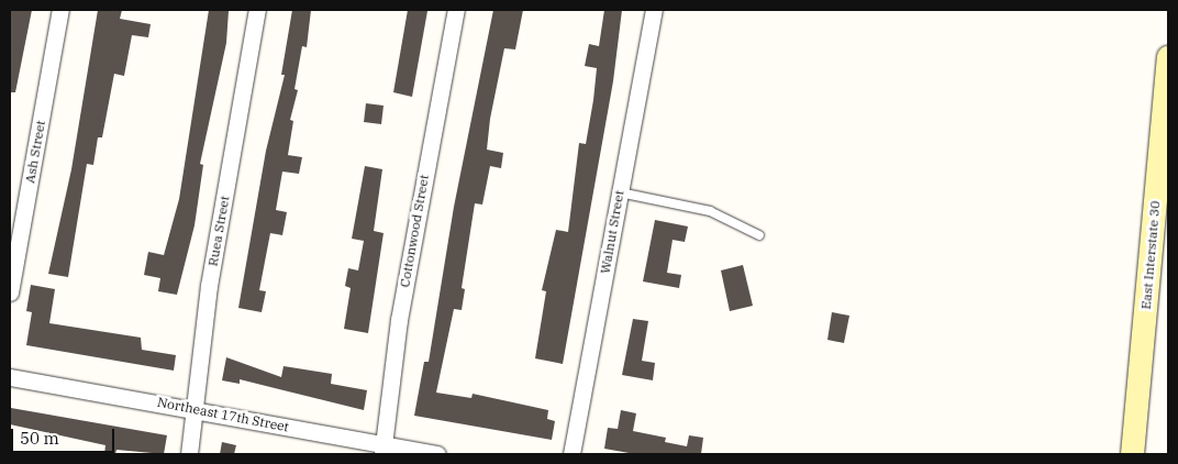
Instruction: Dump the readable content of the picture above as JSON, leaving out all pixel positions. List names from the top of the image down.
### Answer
{
  "streets": {
    "main road": ["East Interstate 30"],
    "street": [
      "Ash Street",
      "Ruea Street",
      "Cottonwood Street",
      "Walnut Street",
      "Northeast 17th Street"
    ]
  },
  "crossings": [
    ["Ruea Street", "Northeast 17th Street"],
    ["Cottonwood Street", "Northeast 17th Street"]
  ],
  "scale_bar": "50 m"
}
